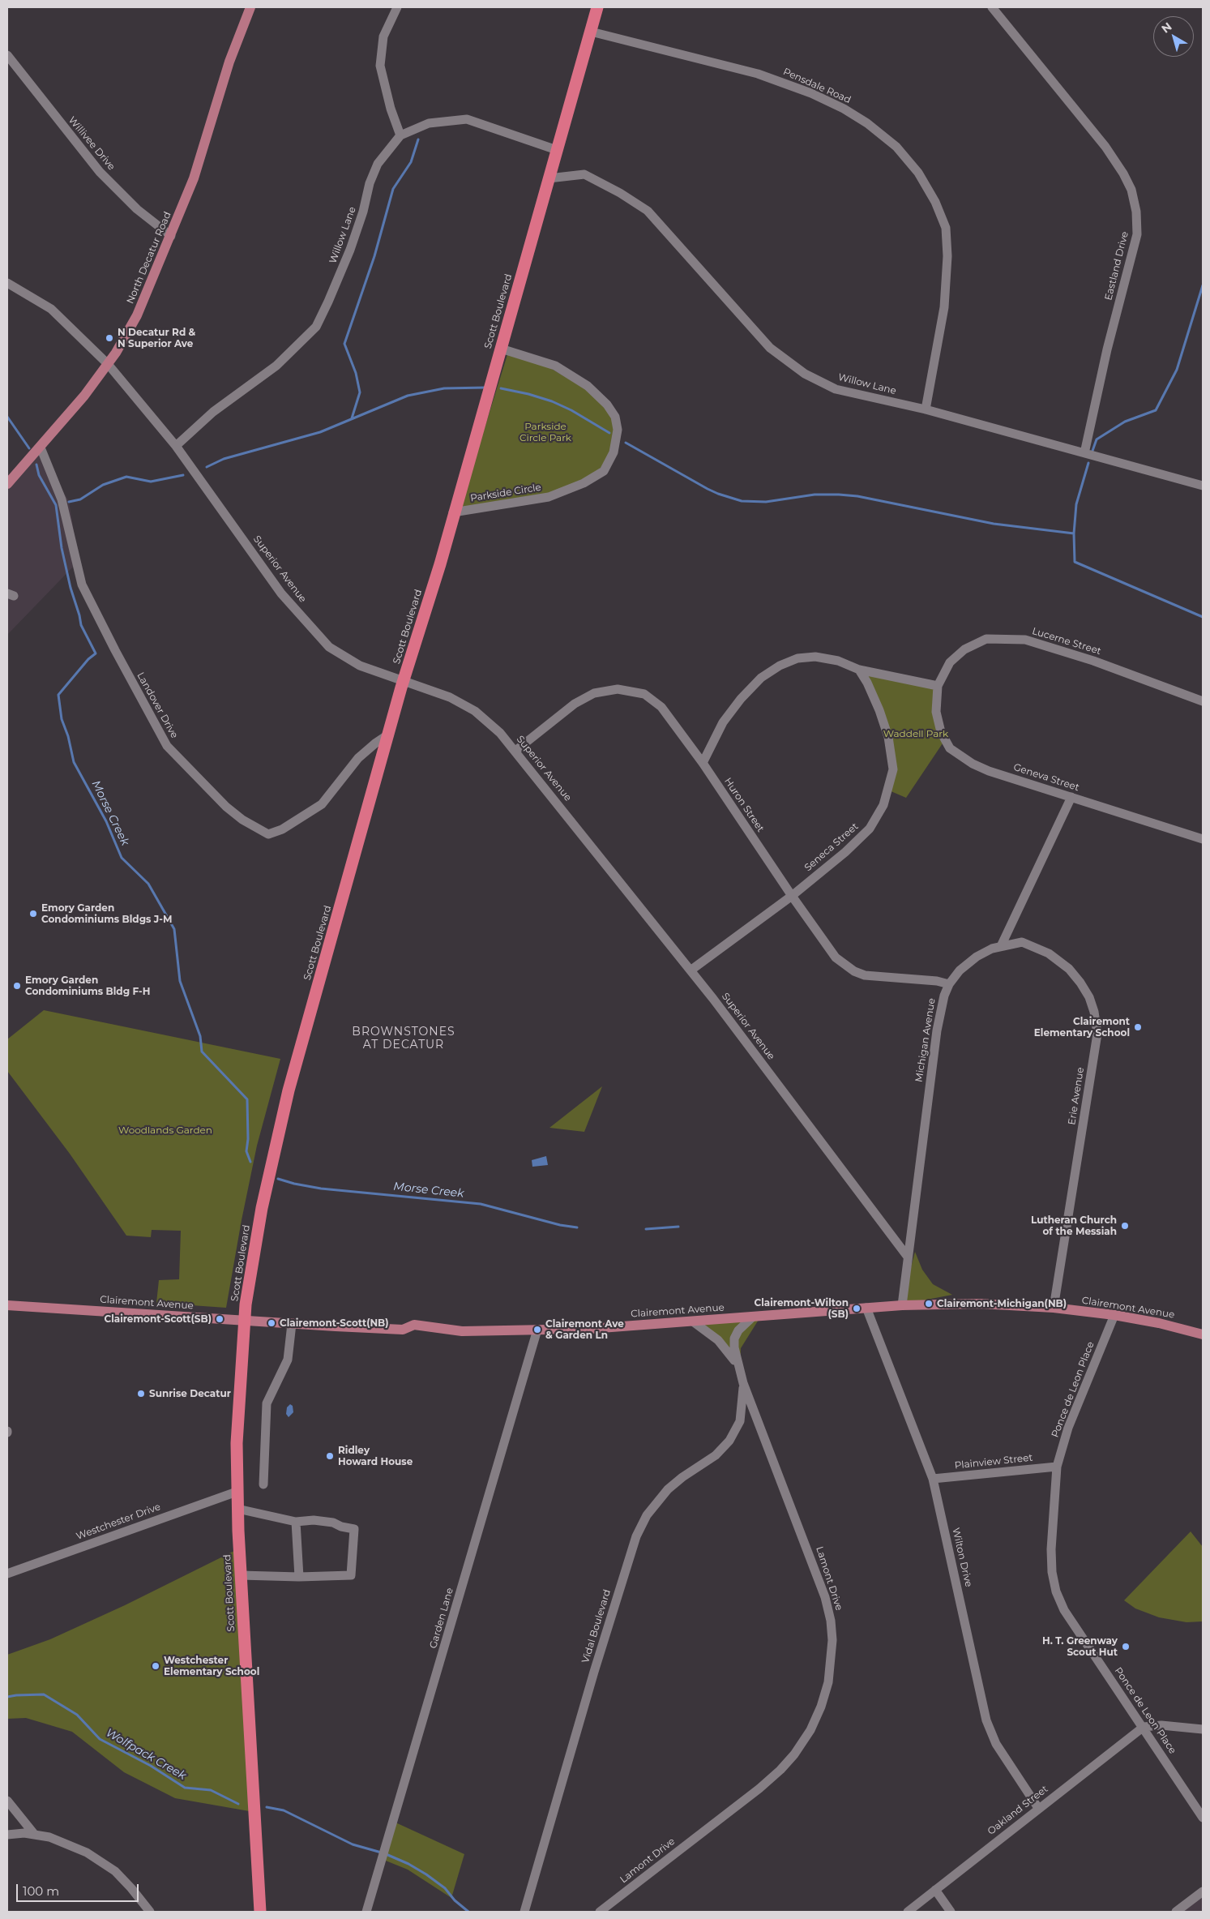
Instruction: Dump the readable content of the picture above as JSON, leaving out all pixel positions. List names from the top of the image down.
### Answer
{
  "streets": {
    "highway": ["Scott Boulevard"],
    "main road": ["North Decatur Road", "Clairemont Avenue"],
    "street": [
      "Pensdale Road",
      "Willivee Drive",
      "Willow Lane",
      "Eastland Drive",
      "Parkside Circle",
      "Superior Avenue",
      "Lucerne Street",
      "Landover Drive",
      "Geneva Street",
      "Huron Street",
      "Seneca Street",
      "Michigan Avenue",
      "Erie Avenue",
      "Ponce de Leon Place",
      "Plainview Street",
      "Westchester Drive",
      "Wilton Drive",
      "Lamont Drive",
      "Garden Lane",
      "Vidal Boulevard",
      "Oakland Street"
    ]
  },
  "crossings": [
    ["Pensdale Road", "Willow Lane"],
    ["Pensdale Road", "Scott Boulevard"],
    ["Willivee Drive", "North Decatur Road"],
    ["Willow Lane", "Eastland Drive"],
    ["Willow Lane", "Scott Boulevard"],
    ["Willow Lane", "Superior Avenue"],
    ["North Decatur Road", "Superior Avenue"],
    ["North Decatur Road", "Landover Drive"],
    ["Scott Boulevard", "Parkside Circle"],
    ["Scott Boulevard", "Superior Avenue"],
    ["Scott Boulevard", "Landover Drive"],
    ["Scott Boulevard", "Clairemont Avenue"],
    ["Scott Boulevard", "Westchester Drive"],
    ["Superior Avenue", "Huron Street"],
    ["Superior Avenue", "Seneca Street"],
    ["Superior Avenue", "Michigan Avenue"],
    ["Lucerne Street", "Geneva Street"],
    ["Huron Street", "Seneca Street"],
    ["Huron Street", "Michigan Avenue"],
    ["Michigan Avenue", "Erie Avenue"],
    ["Michigan Avenue", "Clairemont Avenue"],
    ["Erie Avenue", "Clairemont Avenue"],
    ["Clairemont Avenue", "Ponce de Leon Place"],
    ["Clairemont Avenue", "Wilton Drive"],
    ["Clairemont Avenue", "Lamont Drive"],
    ["Clairemont Avenue", "Garden Lane"],
    ["Ponce de Leon Place", "Plainview Street"],
    ["Ponce de Leon Place", "Oakland Street"],
    ["Plainview Street", "Wilton Drive"],
    ["Wilton Drive", "Oakland Street"],
    ["Lamont Drive", "Vidal Boulevard"]
  ],
  "districts": ["BROWNSTONES AT DECATUR"],
  "water": ["Morse Creek", "Wolfpack Creek"],
  "parks": ["Parkside Circle Park", "Waddell Park", "Woodlands Garden"],
  "places": [
    "N Decatur Rd & N Superior Ave",
    "Emory Garden Condominiums Bldgs J-M",
    "Emory Garden Condominiums Bldg F-H",
    "Clairemont Elementary School",
    "Lutheran Church of the Messiah",
    "Clairemont-Michigan(NB)",
    "Clairemont-Wilton (SB)",
    "Clairemont-Scott(SB)",
    "Clairemont-Scott(NB)",
    "Clairemont Ave & Garden Ln",
    "Sunrise Decatur",
    "Ridley Howard House",
    "H. T. Greenway Scout Hut",
    "Westchester Elementary School"
  ],
  "scale_bar": "100 m",
  "north": "top left"
}
